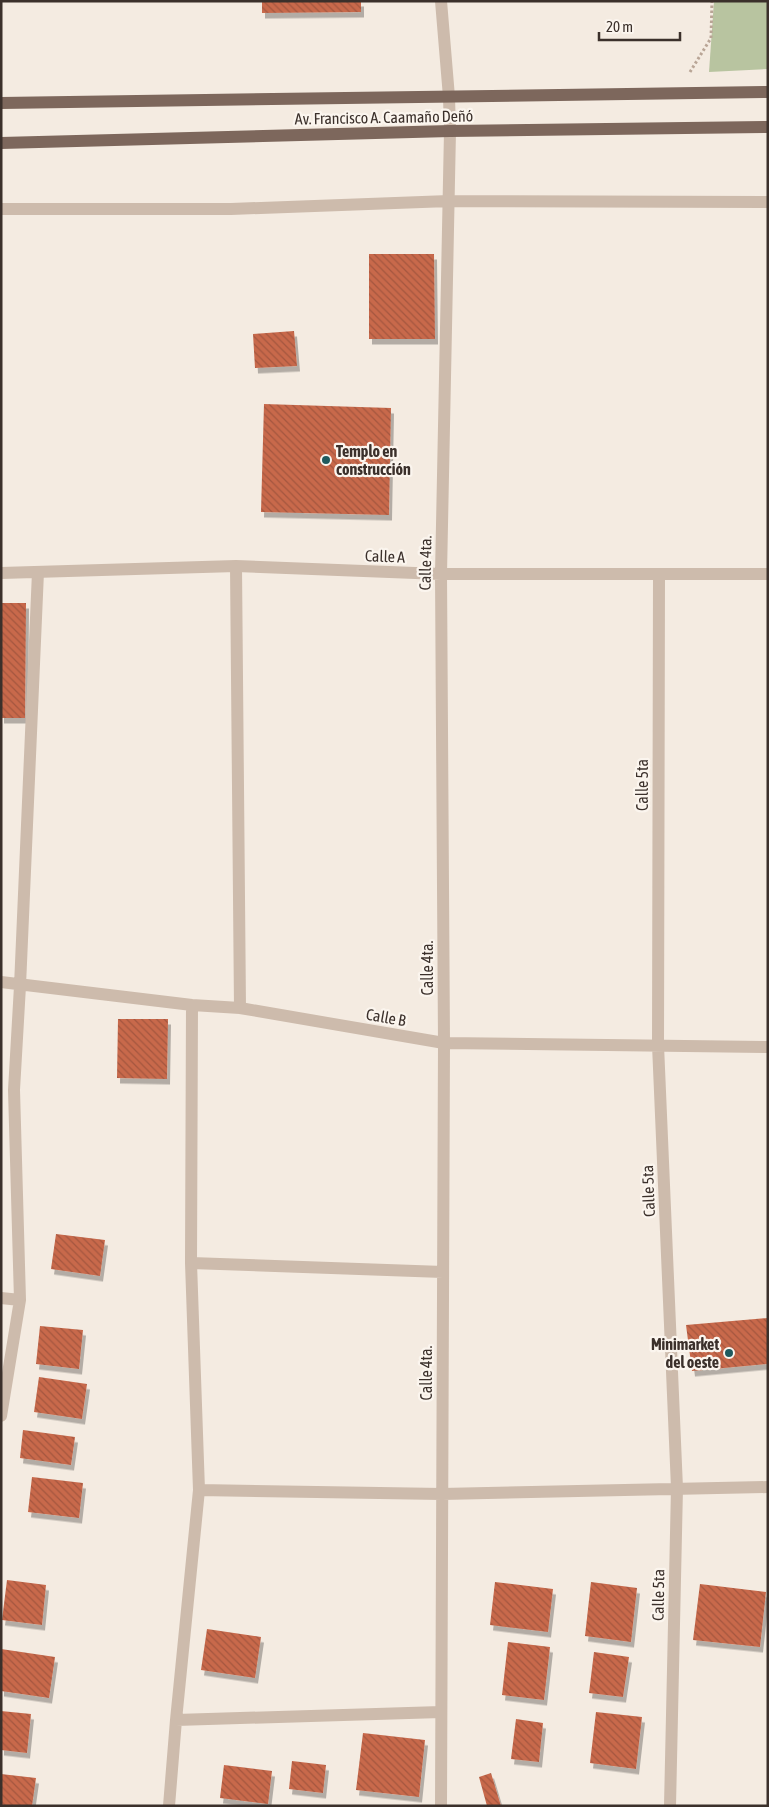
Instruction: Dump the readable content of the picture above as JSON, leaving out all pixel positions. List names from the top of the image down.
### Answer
{
  "streets": {
    "main road": ["Av. Francisco A. Caamaño Deñó"],
    "street": [
      "Calle A",
      "Calle 4ta.",
      "Calle 5ta",
      "Calle B"
    ]
  },
  "crossings": [
    ["Av. Francisco A. Caamaño Deñó", "Calle 4ta."],
    ["Calle A", "Calle 4ta."],
    ["Calle A", "Calle 5ta"],
    ["Calle 4ta.", "Calle B"],
    ["Calle 5ta", "Calle B"]
  ],
  "places": ["Templo en construcción", "Minimarket del oeste"],
  "scale_bar": "20 m"
}
